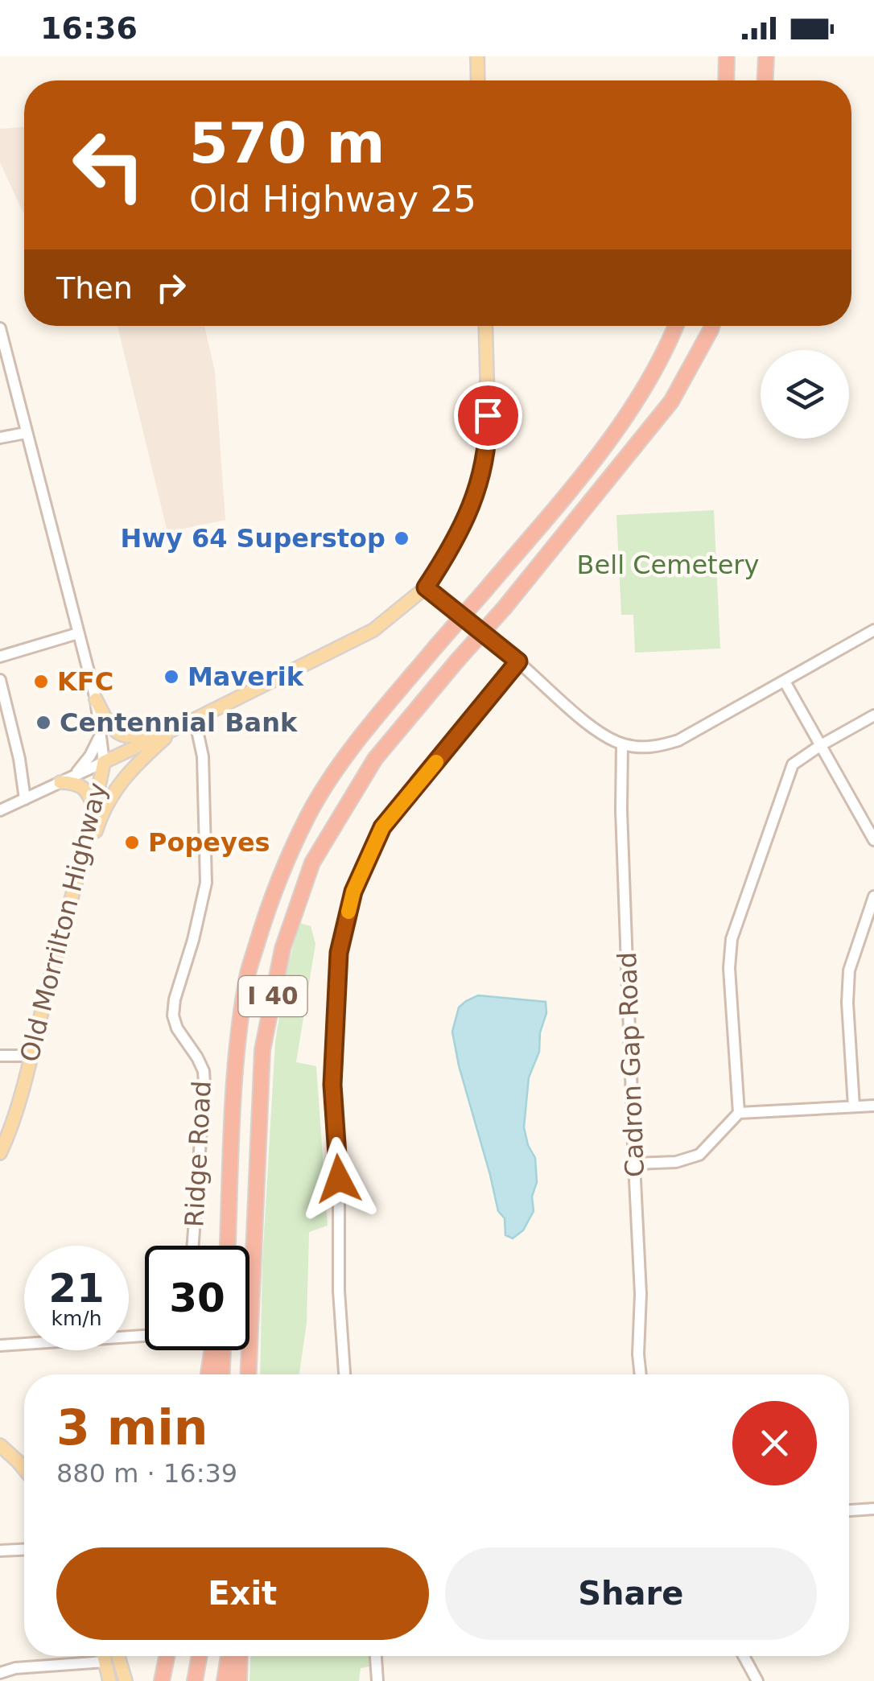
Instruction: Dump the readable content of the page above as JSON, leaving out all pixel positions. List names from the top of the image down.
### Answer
{
  "streets": {
    "highway": ["I 40"],
    "main road": ["Old Morrilton Highway"],
    "street": ["Cadron Gap Road", "Ridge Road"]
  },
  "crossings": [
    ["Old Morrilton Highway", "Ridge Road"]
  ],
  "parks": ["Bell Cemetery"],
  "places": [
    "Hwy 64 Superstop",
    "Maverik",
    "KFC",
    "Centennial Bank",
    "Popeyes"
  ],
  "page": {
    "status": "16:36",
    "turn": ["570 m", "Old Highway 25"],
    "then": "Then",
    "speed": "21 km/h",
    "limit": "30",
    "heading": ["3 min", "880 m · 16:39"],
    "buttons": ["Exit", "Share"]
  }
}
